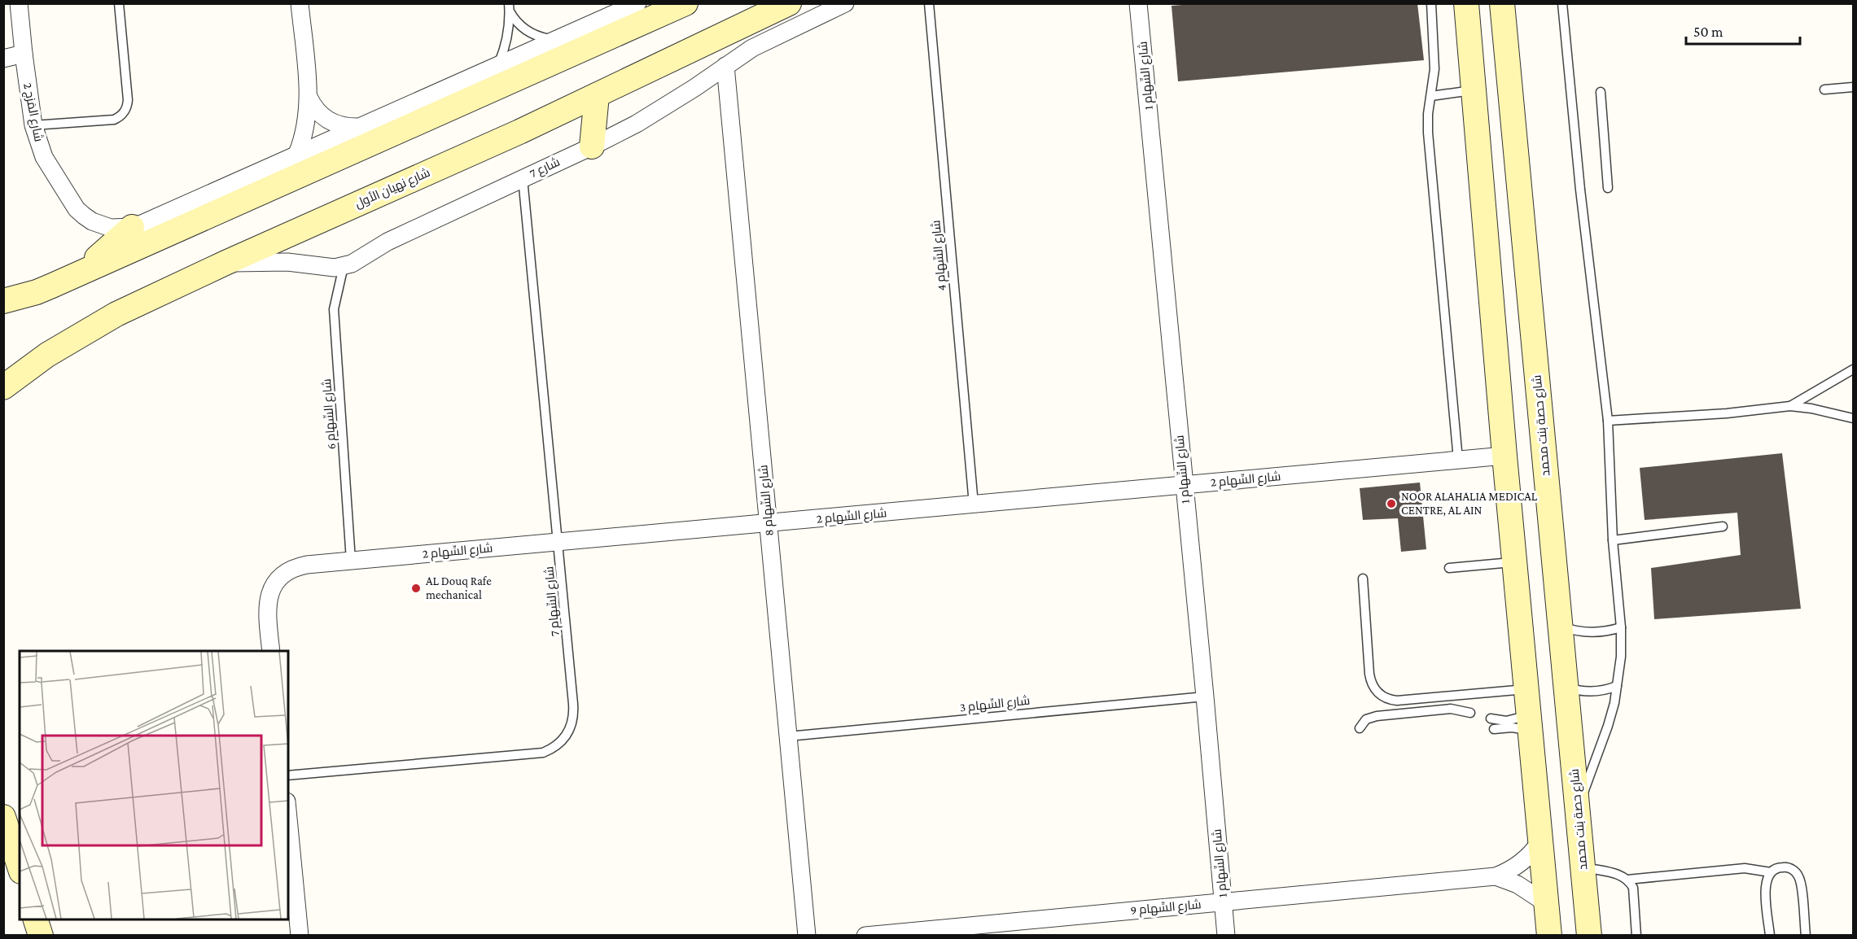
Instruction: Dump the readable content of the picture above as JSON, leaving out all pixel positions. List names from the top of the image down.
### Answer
{
  "streets": {
    "street": [
      "شارع السِّهام 1",
      "شارع المَزج 2",
      "شارع 7",
      "شارع نهيان الأول",
      "شارع حصة بنت محمد",
      "شارع السِّهام 2",
      "شارع السِّهام 8",
      "شارع السِّهام 9"
    ],
    "lane": [
      "شارع السِّهام 4",
      "شارع السِّهام 6",
      "شارع السِّهام 7",
      "شارع السِّهام 3"
    ]
  },
  "crossings": [
    ["شارع السِّهام 1", "شارع السِّهام 2"],
    ["شارع السِّهام 1", "شارع السِّهام 3"],
    ["شارع السِّهام 1", "شارع السِّهام 9"],
    ["شارع 7", "شارع نهيان الأول"],
    ["شارع 7", "شارع السِّهام 6"],
    ["شارع 7", "شارع السِّهام 8"],
    ["شارع 7", "شارع السِّهام 7"],
    ["شارع السِّهام 4", "شارع السِّهام 2"],
    ["شارع السِّهام 6", "شارع السِّهام 2"],
    ["شارع السِّهام 2", "شارع السِّهام 8"],
    ["شارع السِّهام 2", "شارع السِّهام 7"],
    ["شارع السِّهام 8", "شارع السِّهام 3"]
  ],
  "places": ["NOOR ALAHALIA MEDICAL CENTRE, AL AIN", "AL Douq Rafe mechanical"],
  "scale_bar": "50 m"
}
